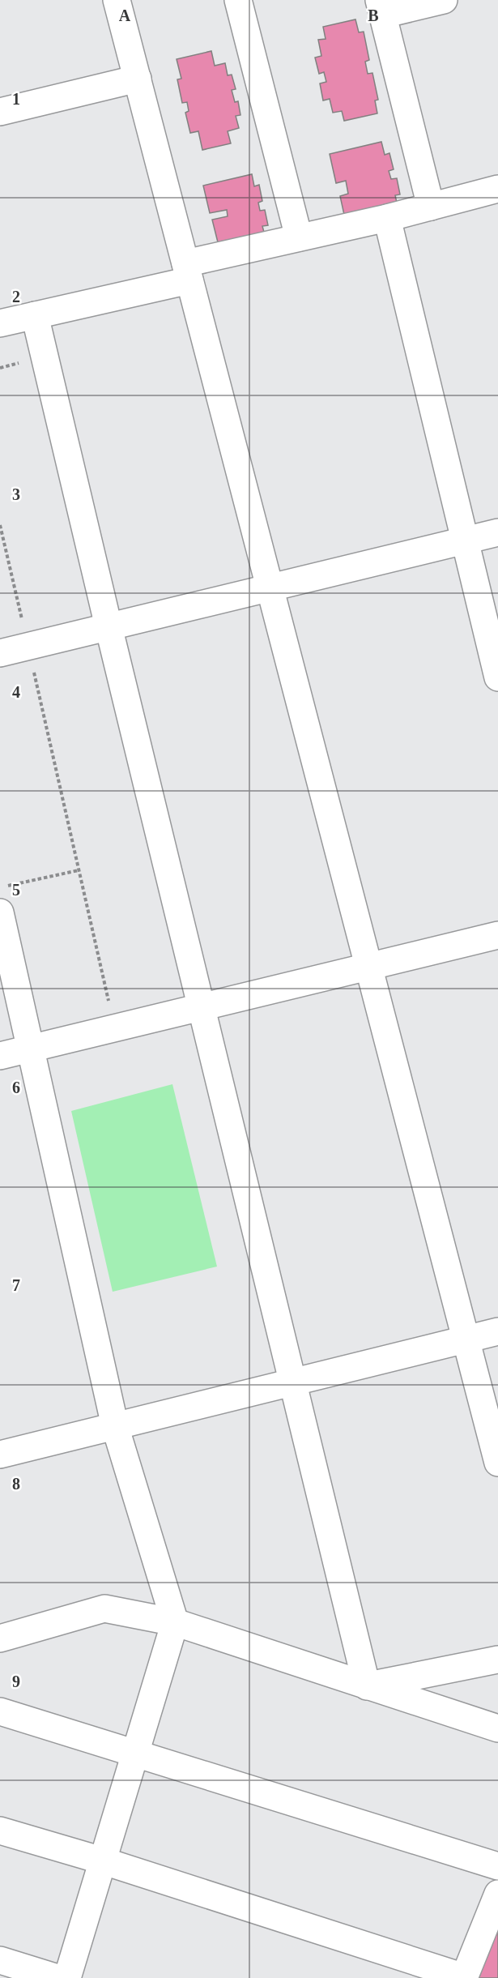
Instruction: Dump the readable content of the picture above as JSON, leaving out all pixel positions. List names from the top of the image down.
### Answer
{
  "grid": {
    "columns": ["A", "B"],
    "rows": [
      "1",
      "2",
      "3",
      "4",
      "5",
      "6",
      "7",
      "8",
      "9"
    ]
  }
}
